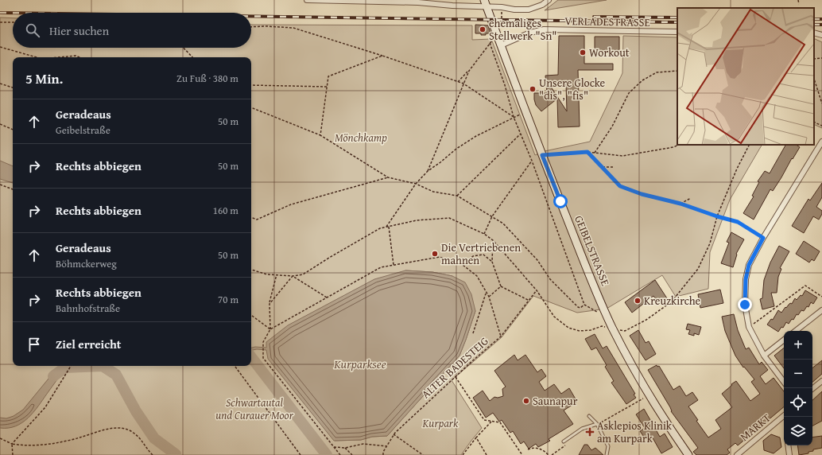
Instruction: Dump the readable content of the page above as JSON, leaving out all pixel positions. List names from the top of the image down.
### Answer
{
  "streets": {
    "street": ["VERLADESTRASSE", "GEIBELSTRASSE", "MARKT"],
    "path": ["ALTER BADESTEIG"]
  },
  "crossings": [
    ["VERLADESTRASSE", "GEIBELSTRASSE"]
  ],
  "water": ["Kurparksee"],
  "parks": ["Mönchkamp", "Schwartautal und Curauer Moor", "Kurpark"],
  "places": {
    "other": [
      "ehemaliges Stellwerk \"Sn\"",
      "Workout",
      "Unsere Glocke \"dis\", \"fis\"",
      "Die Vertriebenen mahnen",
      "Kreuzkirche",
      "Saunapur"
    ],
    "health": ["Asklepios Klinik am Kurpark"]
  },
  "page": {
    "search": "Hier suchen",
    "heading": ["5 Min.", "Zu Fuß · 380 m"],
    "list": [
      ["Geradeaus", "Geibelstraße", "50 m"],
      ["Rechts abbiegen", "50 m"],
      ["Rechts abbiegen", "160 m"],
      ["Geradeaus", "Böhmckerweg", "50 m"],
      ["Rechts abbiegen", "Bahnhofstraße", "70 m"],
      "Ziel erreicht"
    ],
    "map_buttons": ["+", "−"]
  }
}
